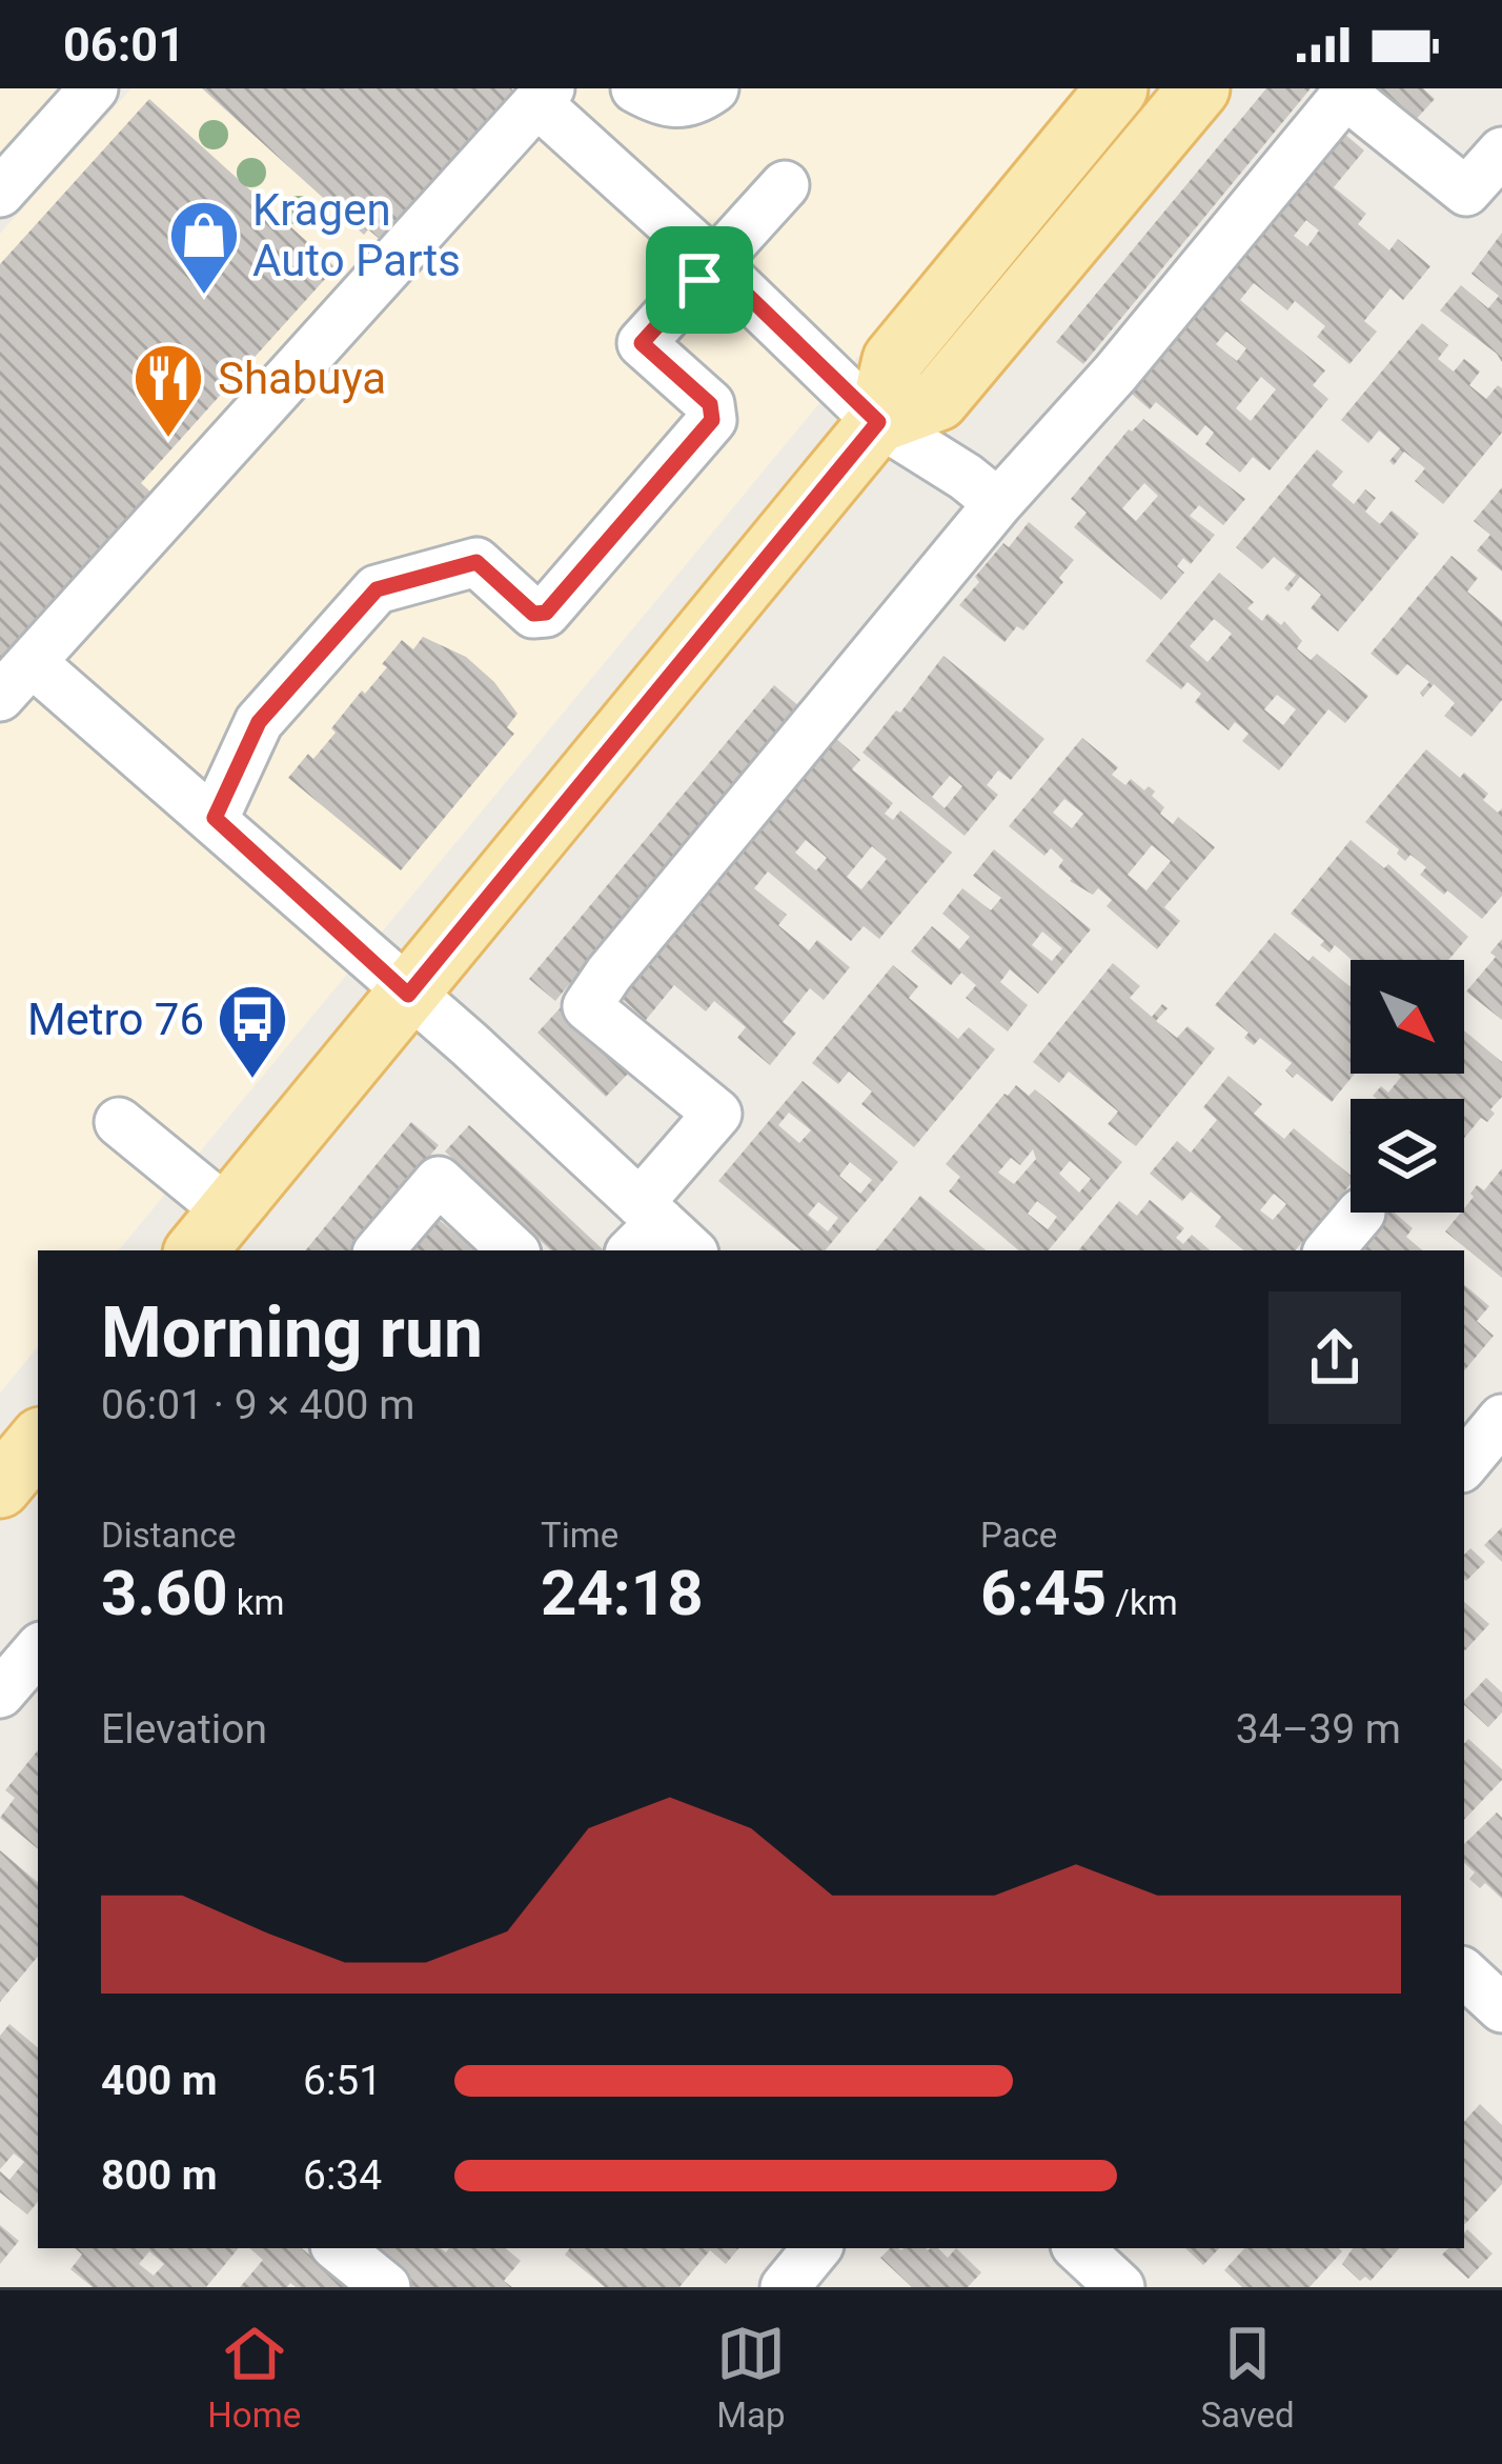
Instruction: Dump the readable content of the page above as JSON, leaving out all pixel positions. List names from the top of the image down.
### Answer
{
  "places": {
    "shop": ["Kragen Auto Parts"],
    "restaurant": ["Shabuya"],
    "bus stop": ["Metro 76"]
  },
  "north": "bottom right",
  "page": {
    "status": "06:01",
    "heading": ["Morning run", "06:01 · 9 × 400 m"],
    "stats": [
      ["Distance", "3.60 km"],
      ["Time", "24:18"],
      ["Pace", "6:45 /km"]
    ],
    "chart": ["Elevation", "34–39 m"],
    "list": [
      {
        "name": "400 m",
        "note": "6:51"
      },
      {
        "name": "800 m",
        "note": "6:34"
      }
    ],
    "tabs": ["Home", "Map", "Saved"]
  }
}
